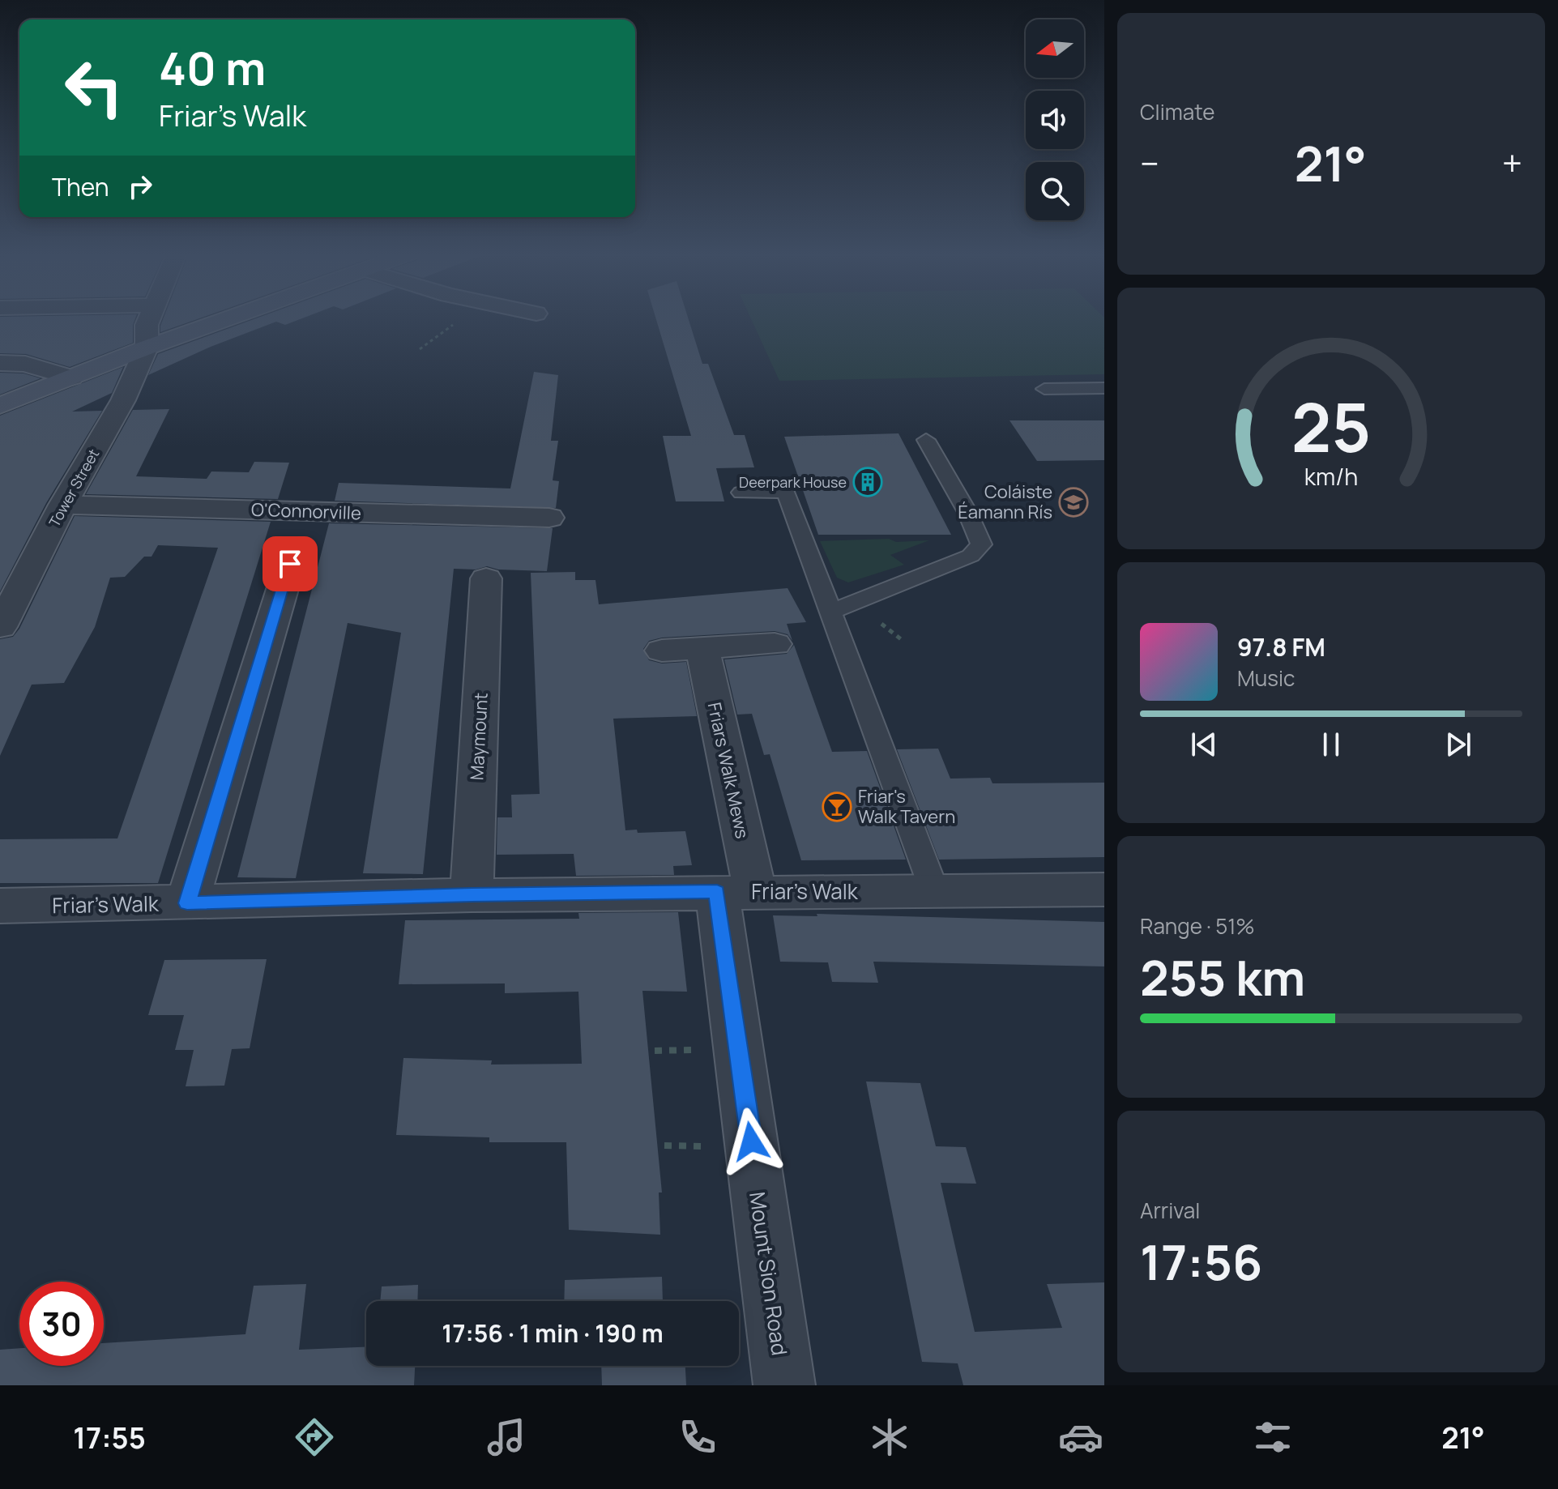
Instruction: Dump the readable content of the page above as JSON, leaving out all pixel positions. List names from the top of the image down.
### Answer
{
  "streets": {
    "street": [
      "Tower Street",
      "O'Connorville",
      "Maymount",
      "Friars Walk Mews",
      "Friar's Walk",
      "Mount Sion Road"
    ]
  },
  "crossings": [
    ["Tower Street", "O'Connorville"],
    ["Maymount", "Friar's Walk"],
    ["Friars Walk Mews", "Friar's Walk"],
    ["Friars Walk Mews", "Mount Sion Road"],
    ["Friar's Walk", "Mount Sion Road"]
  ],
  "places": {
    "building": ["Deerpark House"],
    "school or university": ["Coláiste Éamann Rís"],
    "bar": ["Friar's Walk Tavern"]
  },
  "north": "left",
  "page": {
    "tile": [
      "Climate",
      ["Range · 51%", "255 km"],
      ["Arrival", "17:56"]
    ],
    "turn": ["40 m", "Friar's Walk"],
    "heat": ["−", "21°", "+"],
    "then": "Then",
    "song": ["97.8 FM", "Music"],
    "limit": "30",
    "trip": "17:56 · 1 min · 190 m",
    "tabs": ["17:55", "21°"],
    "gauge": ["25", "km/h"]
  }
}
